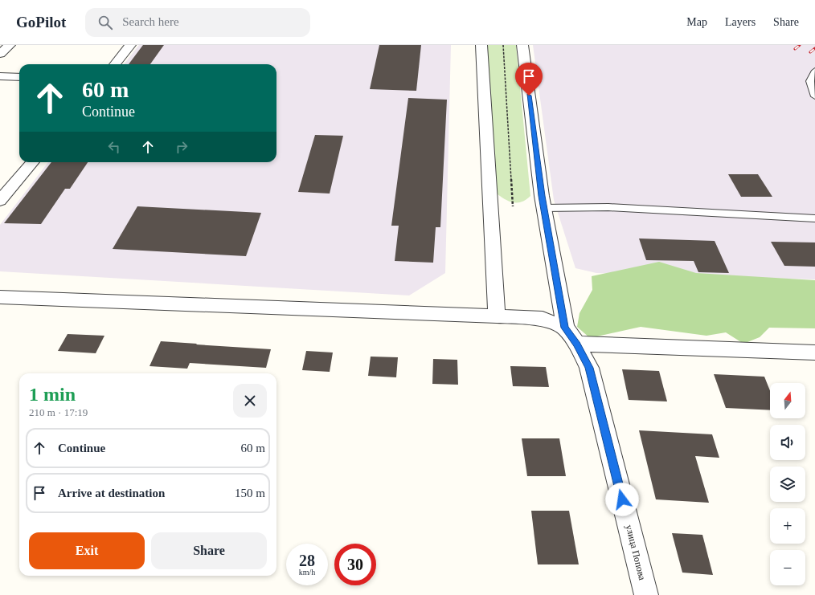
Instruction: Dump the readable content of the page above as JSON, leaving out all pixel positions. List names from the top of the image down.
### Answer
{
  "streets": {
    "street": ["улица Попова"]
  },
  "north": "top",
  "page": {
    "header": "GoPilot",
    "search": "Search here",
    "nav": ["Map", "Layers", "Share"],
    "turn": ["60 m", "Continue"],
    "heading": ["1 min", "210 m · 17:19"],
    "map_buttons": ["+", "−"],
    "list": [
      {
        "name": "Continue",
        "value": "60 m"
      },
      {
        "name": "Arrive at destination",
        "value": "150 m"
      }
    ],
    "buttons": ["Exit", "Share"],
    "speed": "28 km/h",
    "limit": "30"
  }
}
